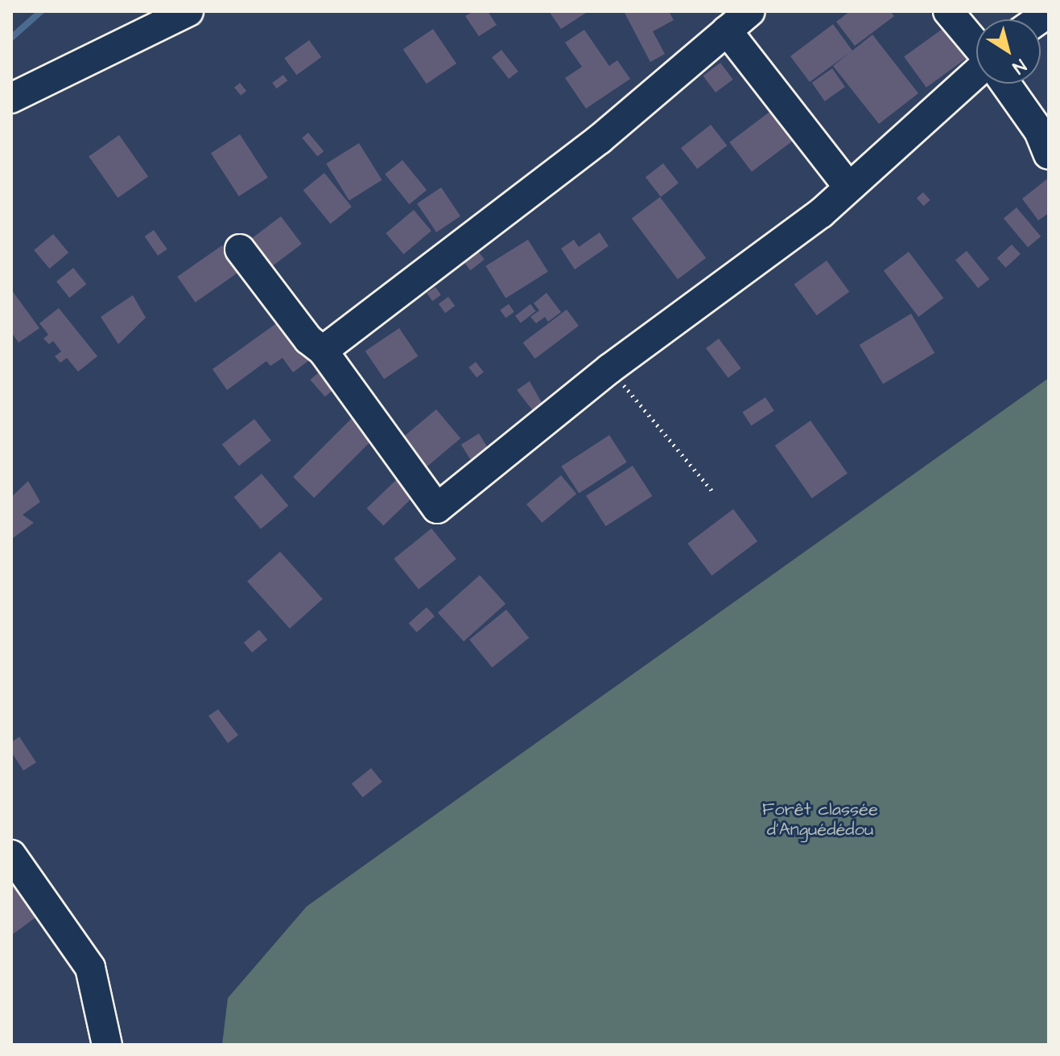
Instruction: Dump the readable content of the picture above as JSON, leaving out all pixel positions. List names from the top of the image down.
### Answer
{
  "parks": ["Forêt classée d’Anguédédou"],
  "north": "bottom right"
}
